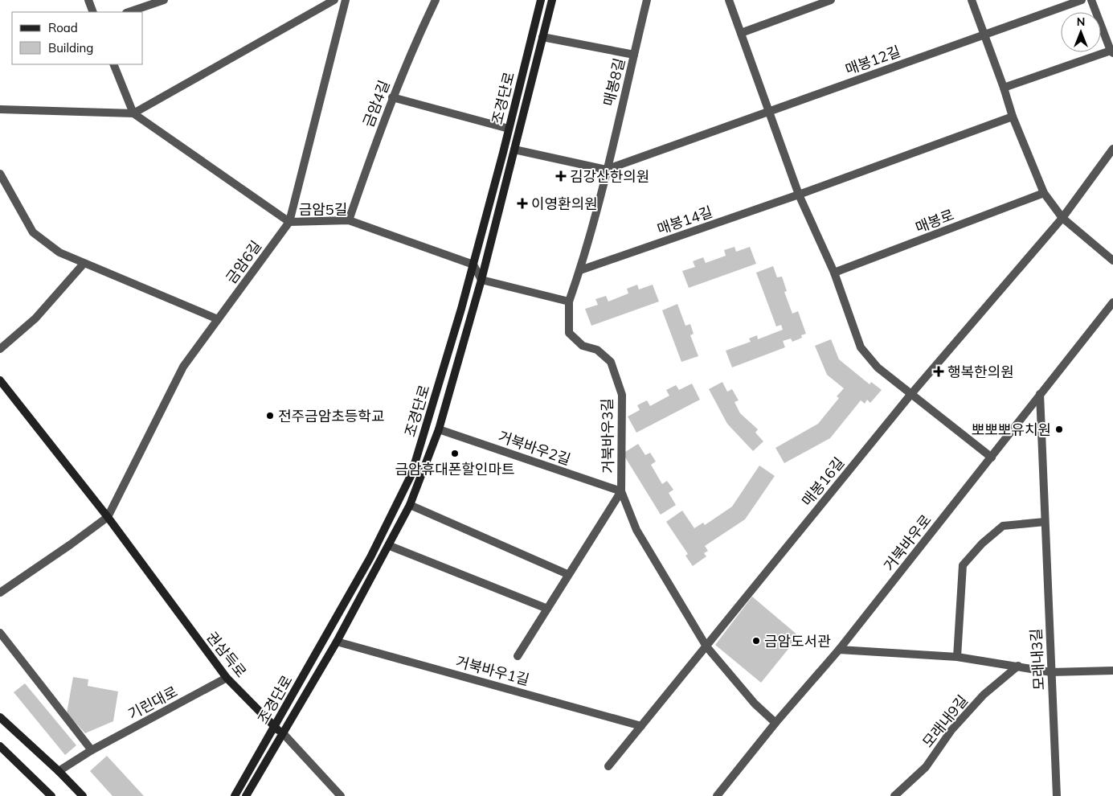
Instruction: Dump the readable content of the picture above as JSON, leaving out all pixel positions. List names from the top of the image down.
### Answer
{
  "streets": {
    "street": [
      "매봉12길",
      "매봉8길",
      "조경단로",
      "금암4길",
      "금암5길",
      "매봉14길",
      "매봉로",
      "금암6길",
      "거북바우3길",
      "거북바우2길",
      "매봉16길",
      "거북바우로",
      "권삼득로",
      "모래내3길",
      "거북바우1길",
      "기린대로",
      "모래내9길"
    ]
  },
  "crossings": [
    ["매봉12길", "매봉8길"],
    ["조경단로", "금암5길"],
    ["조경단로", "거북바우2길"],
    ["조경단로", "권삼득로"],
    ["조경단로", "거북바우1길"],
    ["금암4길", "금암5길"],
    ["금암5길", "금암6길"],
    ["금암6길", "권삼득로"],
    ["거북바우3길", "거북바우2길"],
    ["거북바우3길", "매봉16길"],
    ["거북바우3길", "거북바우로"],
    ["매봉16길", "거북바우1길"],
    ["거북바우로", "모래내3길"],
    ["권삼득로", "기린대로"]
  ],
  "places": {
    "health": ["김강산한의원", "이영환의원", "행복한의원"],
    "other": [
      "전주금암초등학교",
      "뽀뽀뽀유치원",
      "금암휴대폰할인마트",
      "금암도서관"
    ]
  },
  "legend": ["Road", "Building"],
  "north": "top"
}
